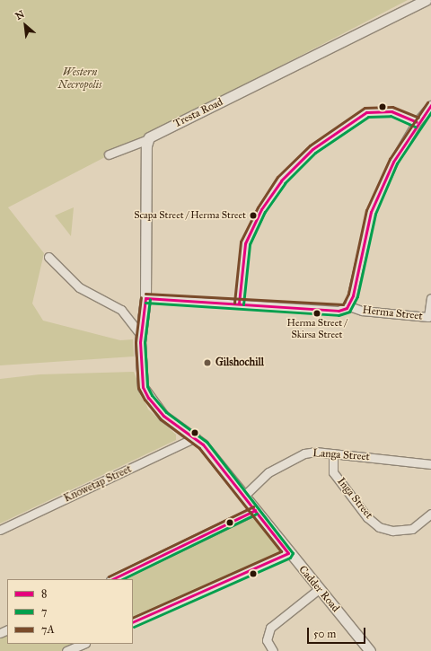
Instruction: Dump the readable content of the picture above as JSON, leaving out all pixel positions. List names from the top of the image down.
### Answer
{
  "streets": {
    "street": [
      "Tresta Road",
      "Herma Street",
      "Langa Street",
      "Knowetap Street",
      "Inga Street",
      "Cadder Road"
    ]
  },
  "crossings": [
    ["Langa Street", "Inga Street"],
    ["Langa Street", "Cadder Road"],
    ["Knowetap Street", "Cadder Road"]
  ],
  "parks": ["Western Necropolis"],
  "places": ["Scapa Street / Herma Street", "Herma Street / Skirsa Street", "Gilshochill"],
  "lines": ["transit line 7A", "transit line 8", "transit line 7"],
  "legend": ["8", "7", "7A"],
  "scale_bar": "50 m",
  "north": "top left"
}
